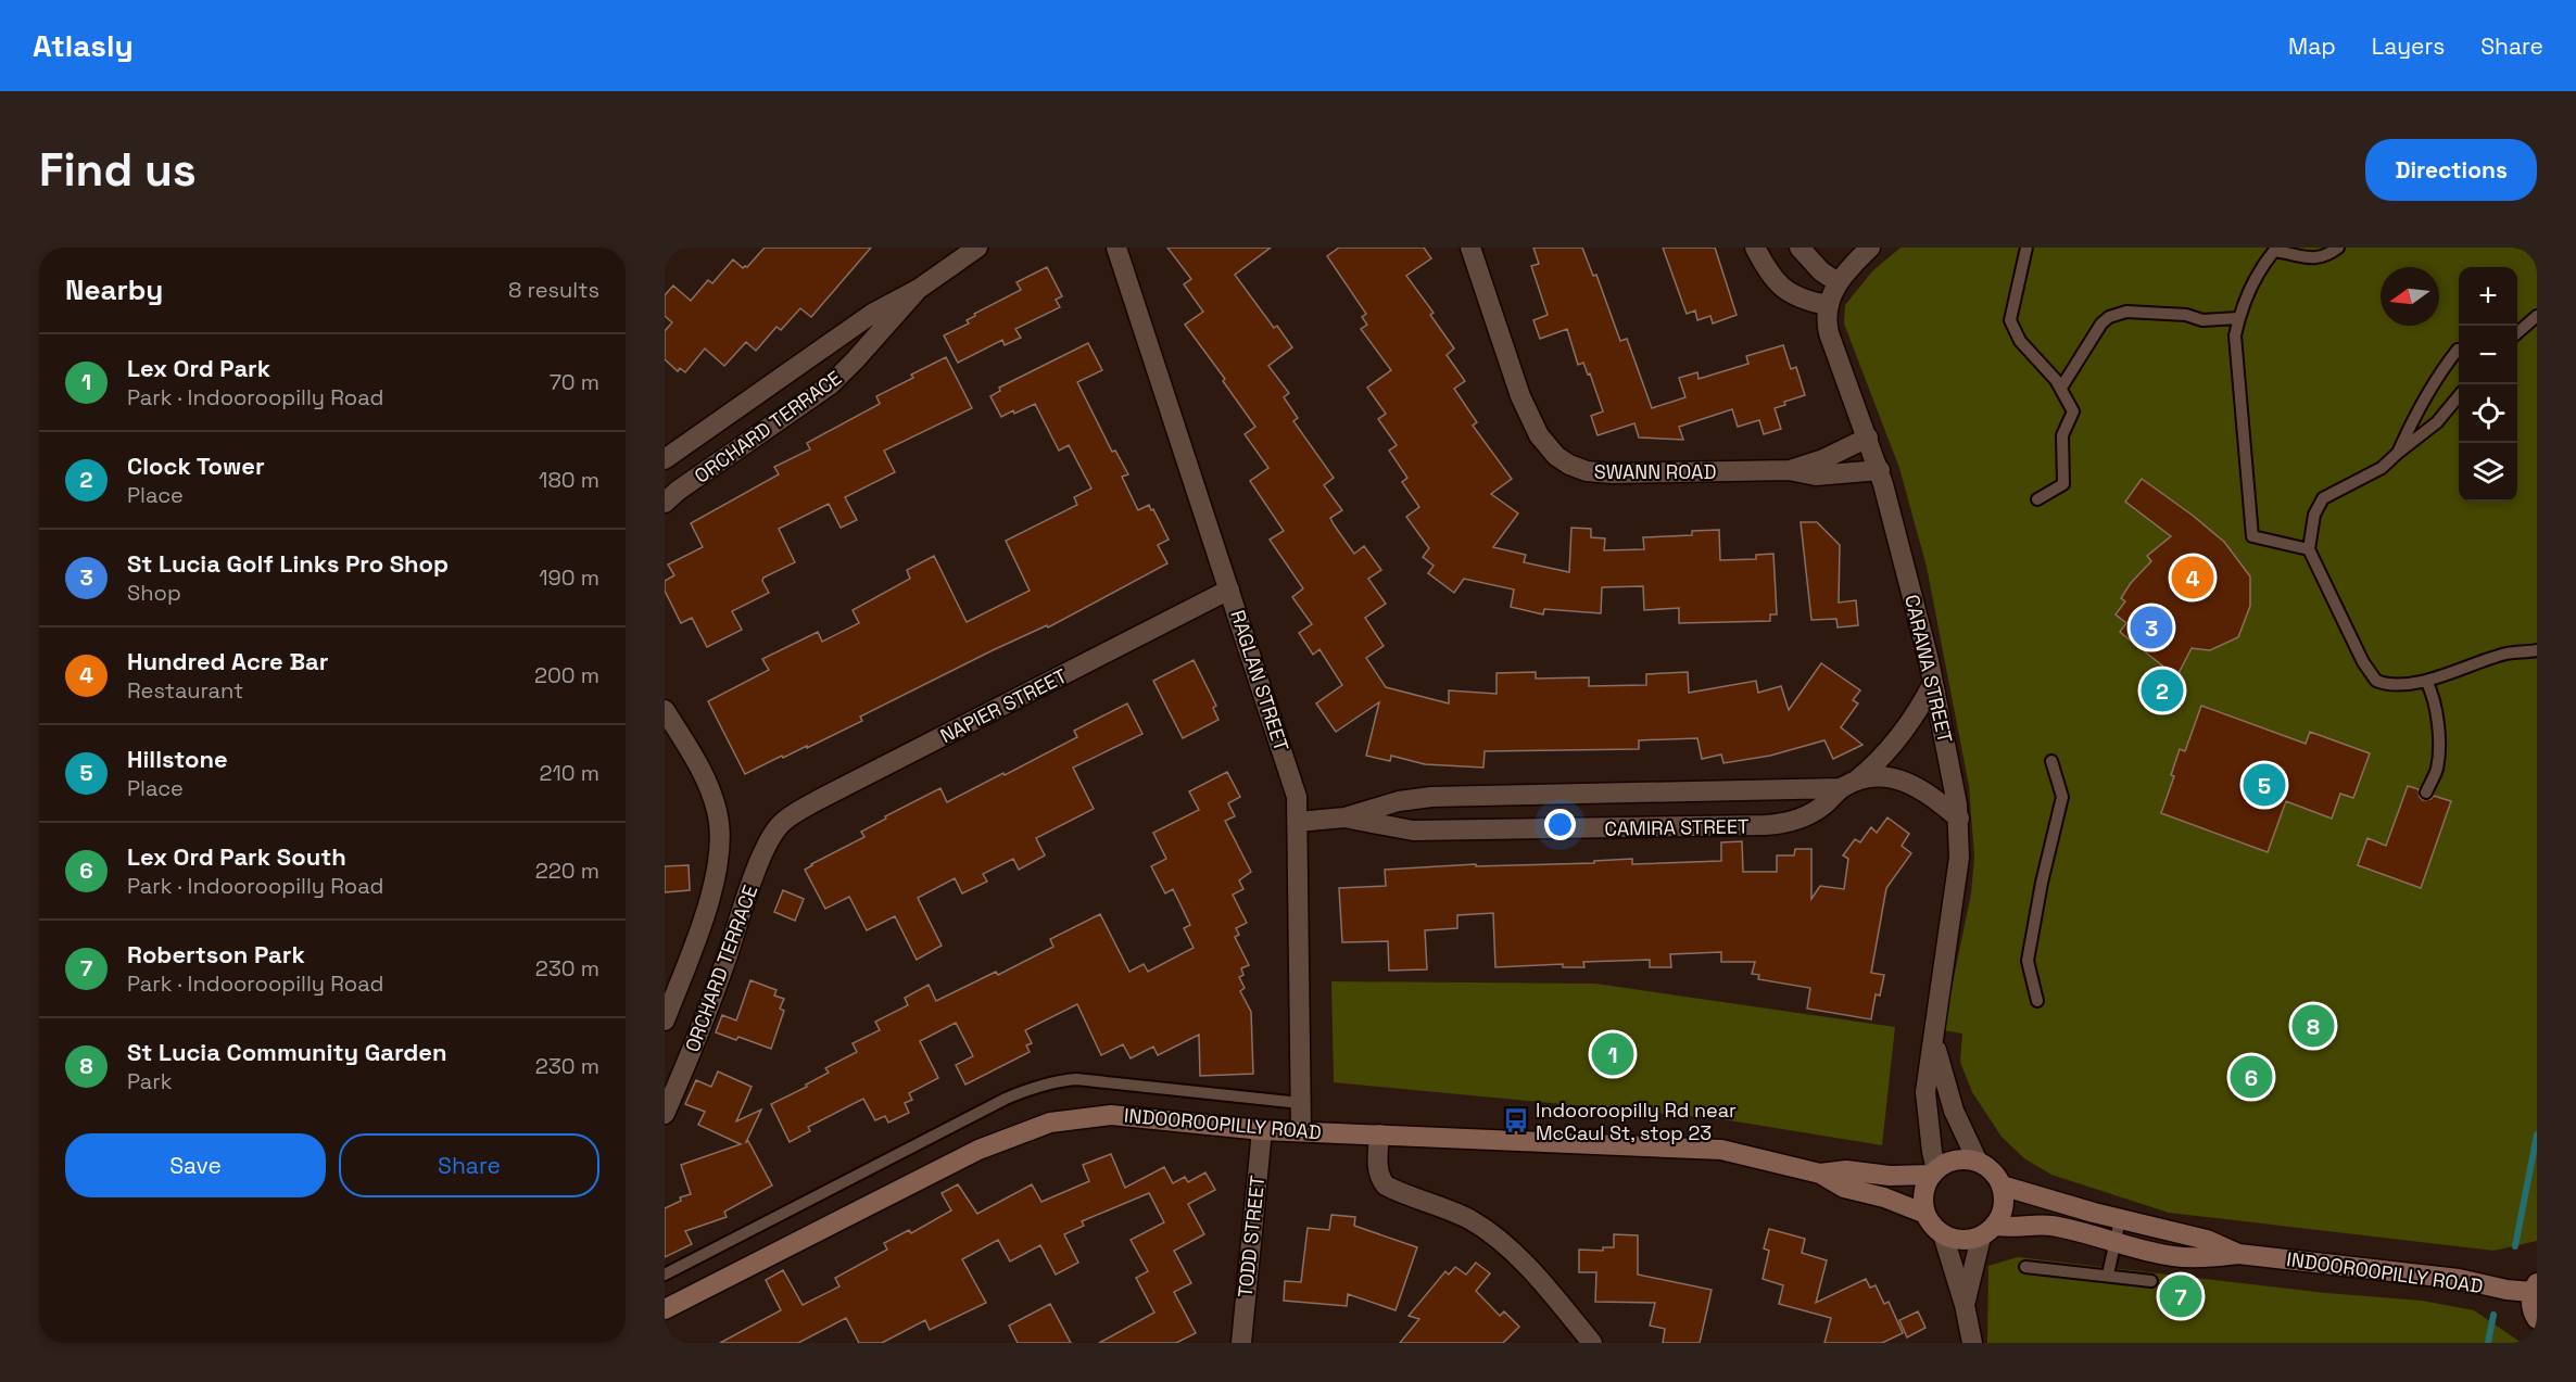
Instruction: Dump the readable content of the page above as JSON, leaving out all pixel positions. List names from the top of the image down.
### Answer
{
  "streets": {
    "main road": ["INDOOROOPILLY ROAD"],
    "street": [
      "ORCHARD TERRACE",
      "SWANN ROAD",
      "CARAWA STREET",
      "RAGLAN STREET",
      "NAPIER STREET",
      "CAMIRA STREET",
      "TODD STREET"
    ]
  },
  "crossings": [
    ["ORCHARD TERRACE", "NAPIER STREET"],
    ["SWANN ROAD", "CARAWA STREET"],
    ["CARAWA STREET", "CAMIRA STREET"],
    ["CARAWA STREET", "INDOOROOPILLY ROAD"],
    ["RAGLAN STREET", "NAPIER STREET"],
    ["RAGLAN STREET", "CAMIRA STREET"],
    ["RAGLAN STREET", "INDOOROOPILLY ROAD"],
    ["INDOOROOPILLY ROAD", "TODD STREET"]
  ],
  "places": {
    "bus stop": ["Indooroopilly Rd near McCaul St, stop 23"]
  },
  "north": "left",
  "page": {
    "header": "Atlasly",
    "nav": ["Map", "Layers", "Share"],
    "buttons": [
      "Directions",
      ["Save", "Share"]
    ],
    "title": "Find us",
    "heading": ["Nearby", "8 results"],
    "map_buttons": ["+", "−"],
    "list": [
      {
        "mark": "1",
        "name": "Lex Ord Park",
        "note": "Park · Indooroopilly Road",
        "value": "70 m"
      },
      {
        "mark": "2",
        "name": "Clock Tower",
        "note": "Place",
        "value": "180 m"
      },
      {
        "mark": "3",
        "name": "St Lucia Golf Links Pro Shop",
        "note": "Shop",
        "value": "190 m"
      },
      {
        "mark": "4",
        "name": "Hundred Acre Bar",
        "note": "Restaurant",
        "value": "200 m"
      },
      {
        "mark": "5",
        "name": "Hillstone",
        "note": "Place",
        "value": "210 m"
      },
      {
        "mark": "6",
        "name": "Lex Ord Park South",
        "note": "Park · Indooroopilly Road",
        "value": "220 m"
      },
      {
        "mark": "7",
        "name": "Robertson Park",
        "note": "Park · Indooroopilly Road",
        "value": "230 m"
      },
      {
        "mark": "8",
        "name": "St Lucia Community Garden",
        "note": "Park",
        "value": "230 m"
      }
    ],
    "pins": [
      "4",
      "3",
      "2",
      "5",
      "8",
      "1",
      "6",
      "7"
    ]
  }
}
